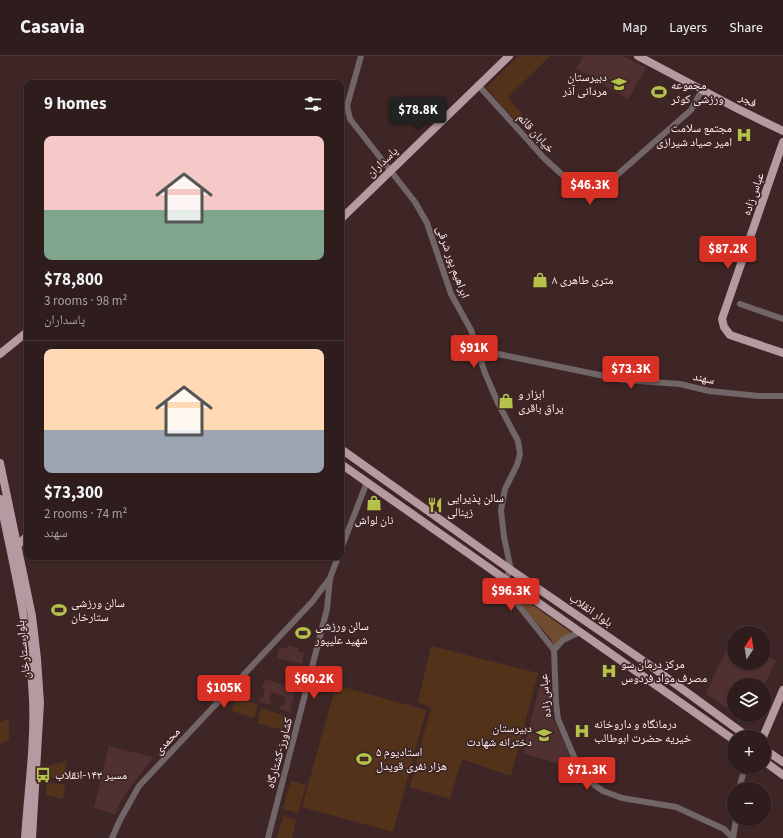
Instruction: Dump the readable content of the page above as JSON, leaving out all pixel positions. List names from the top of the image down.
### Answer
{
  "streets": {
    "main road": [
      "فجر",
      "پاسداران",
      "عباس زاده",
      "بلوار انقلاب",
      "بلوار ستارخان"
    ],
    "street": [
      "خیابان قائم",
      "ابراهیم پور شرقی",
      "سهند",
      "محمدی",
      "کشاورز-کشتارگاه"
    ]
  },
  "crossings": [
    ["فجر", "خیابان قائم"],
    ["خیابان قائم", "پاسداران"],
    ["پاسداران", "ابراهیم پور شرقی"],
    ["ابراهیم پور شرقی", "سهند"],
    ["ابراهیم پور شرقی", "بلوار انقلاب"],
    ["محمدی", "کشاورز-کشتارگاه"]
  ],
  "places": {
    "school or university": ["دبیرستان مردانی آذر", "دبیرستان دخترانه شهادت"],
    "sports": [
      "مجموعه ورزشی کوثر",
      "سالن ورزشی ستارخان",
      "سالن ورزشی شهید علیپور",
      "استادیوم ۵ هزار نفری قویدل"
    ],
    "hospital": ["مجتمع سلامت امیر صیاد شیرازی", "مرکز درمان سو مصرف مواد فردوس", "درمانگاه و داروخانه خیریه حضرت ابوطالب"],
    "shop": ["۸ متری طاهری", "ابزار و یراق باقری", "نان لواش"],
    "restaurant": ["سالن پذیرایی زینالی"],
    "bus stop": ["مسیر ۱۴۳-انقلاب"]
  },
  "north": "top",
  "page": {
    "header": "Casavia",
    "nav": ["Map", "Layers", "Share"],
    "heading": "9 homes",
    "price": [
      "$78.8K",
      "$46.3K",
      "$87.2K",
      "$91K",
      "$73.3K",
      "$96.3K",
      "$60.2K",
      "$105K",
      "$71.3K"
    ],
    "list": [
      {
        "name": "$78,800",
        "note": "3 rooms · 98 m² · پاسداران"
      },
      {
        "name": "$73,300",
        "note": "2 rooms · 74 m² · سهند"
      }
    ],
    "map_buttons": ["+", "−"]
  }
}
